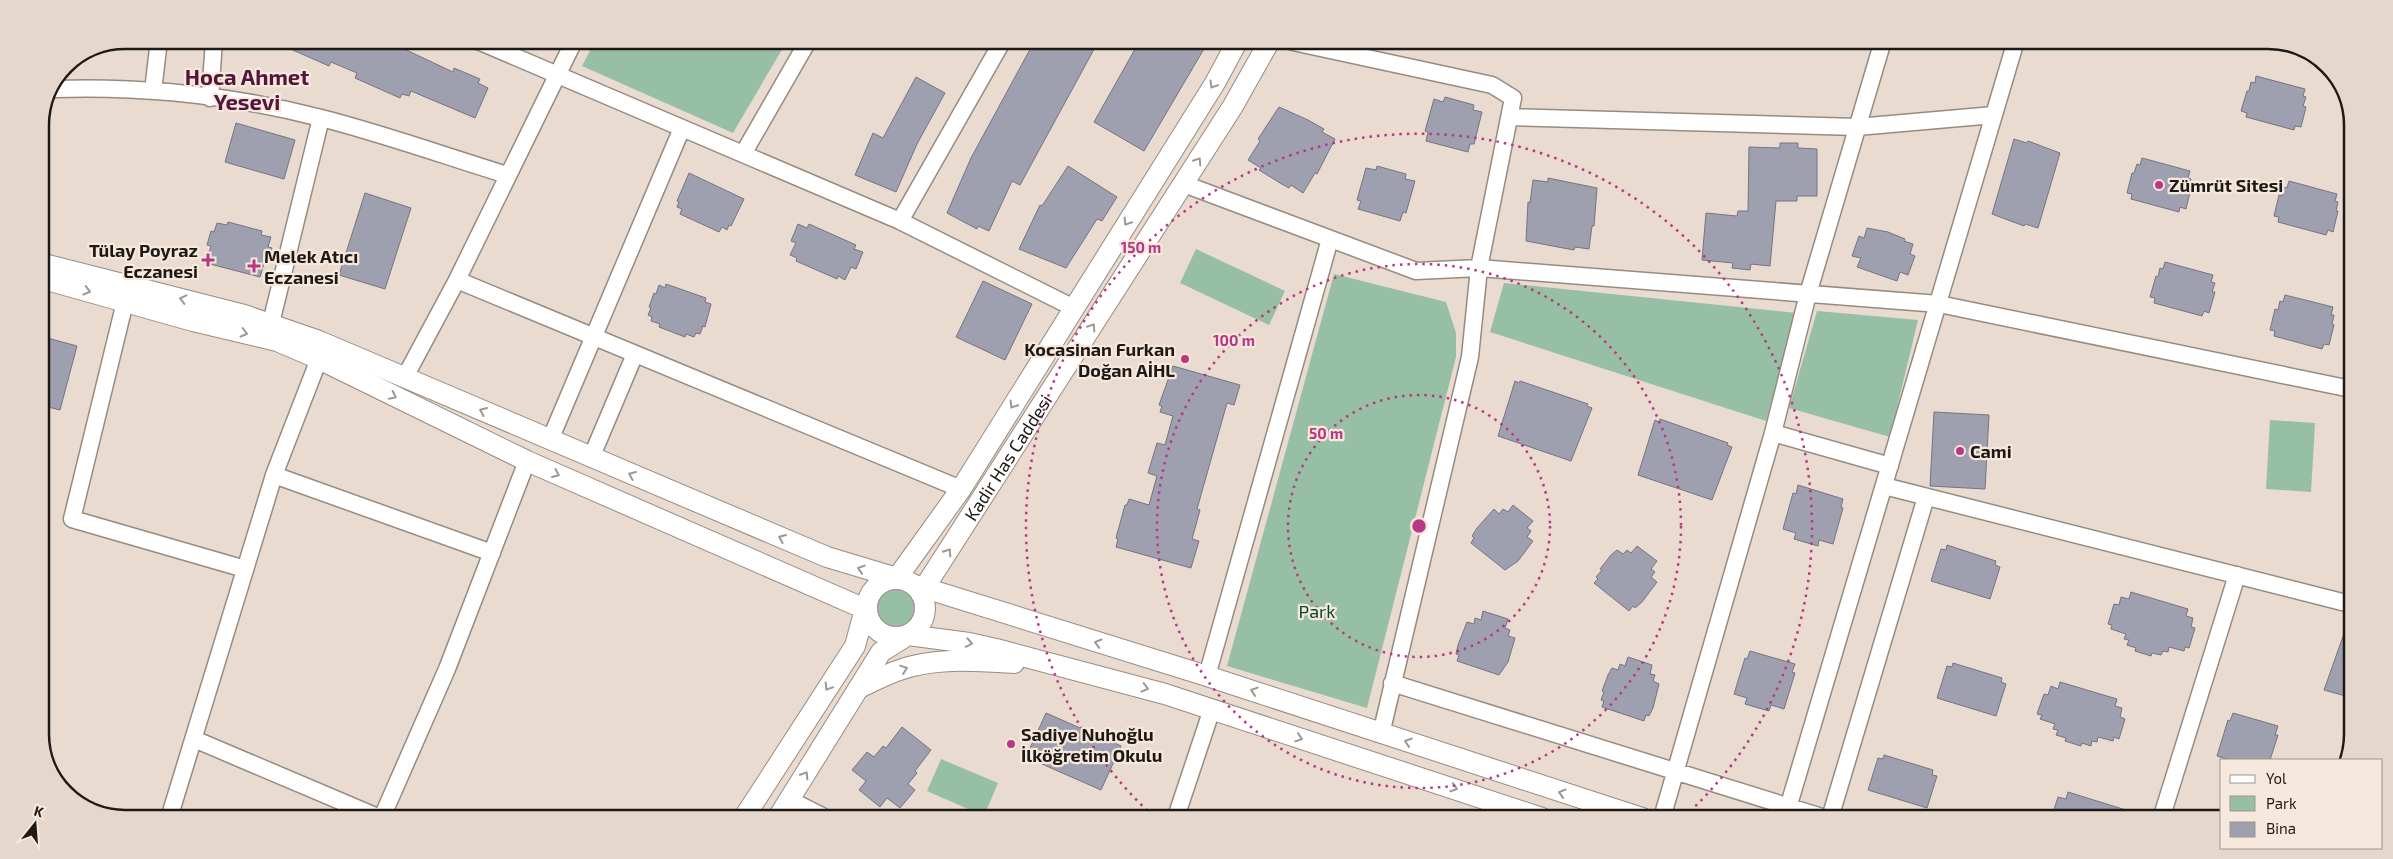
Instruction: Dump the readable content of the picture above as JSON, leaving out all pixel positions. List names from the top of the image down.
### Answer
{
  "streets": {
    "street": ["Kadir Has Caddesi"]
  },
  "districts": ["Hoca Ahmet Yesevi"],
  "parks": ["Park"],
  "places": {
    "other": [
      "Zümrüt Sitesi",
      "Kocasinan Furkan Doğan AİHL",
      "Cami",
      "Sadiye Nuhoğlu İlköğretim Okulu"
    ],
    "health": ["Tülay Poyraz Eczanesi", "Melek Atıcı Eczanesi"]
  },
  "legend": ["Yol", "Park", "Bina"],
  "north": "top",
  "rings": ["150 m", "100 m", "50 m"]
}
